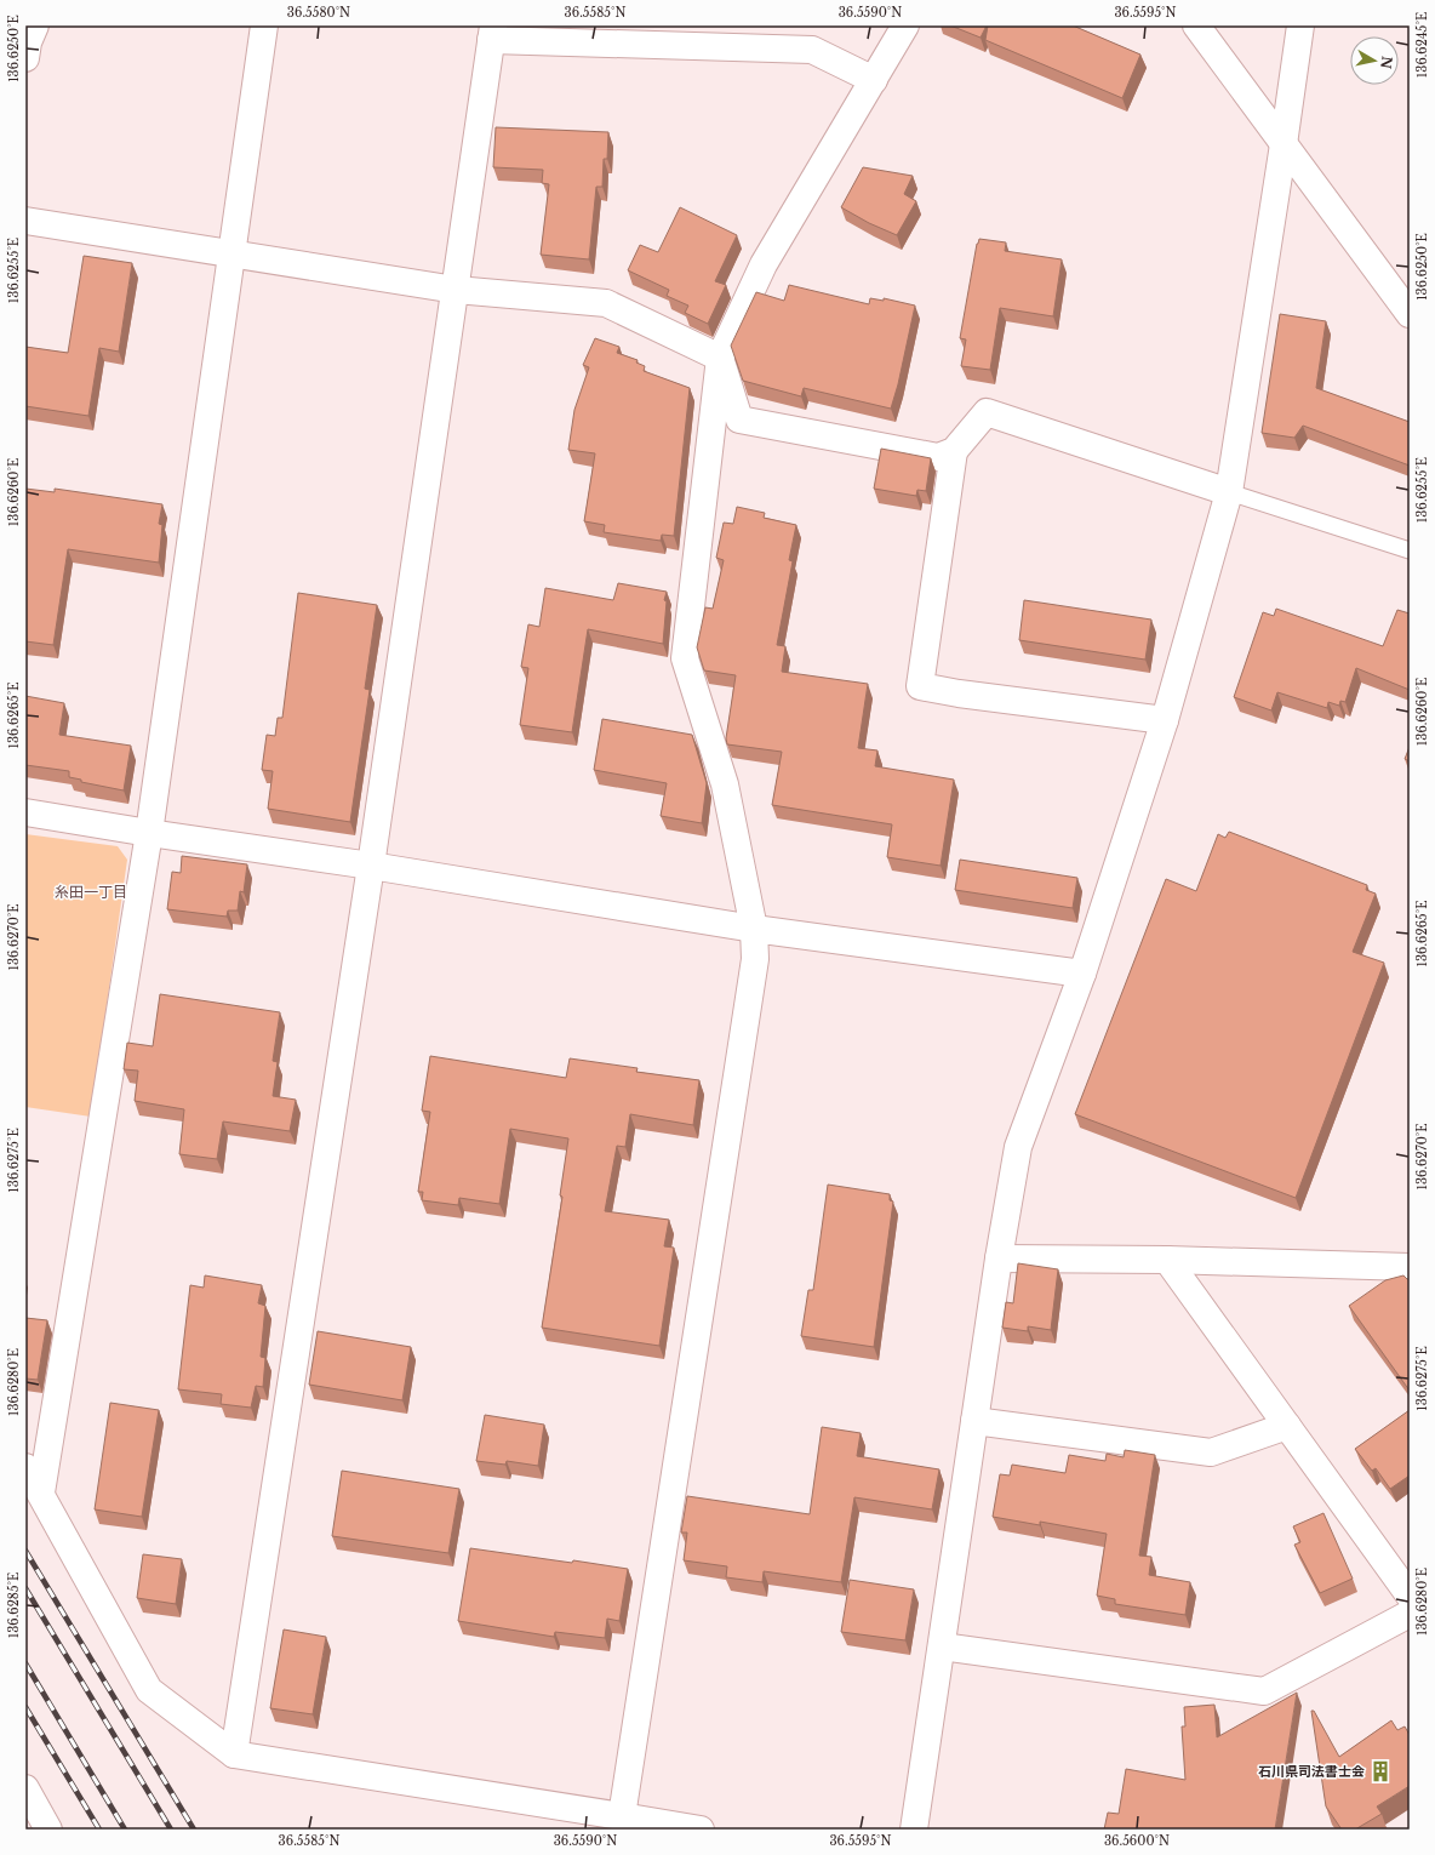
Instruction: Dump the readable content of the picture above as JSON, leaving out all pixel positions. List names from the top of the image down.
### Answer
{
  "districts": ["糸田一丁目"],
  "places": {
    "building": ["石川県司法書士会"]
  },
  "north": "right",
  "coordinates": [
    "36.5580°N",
    "36.5585°N",
    "36.5590°N",
    "36.5595°N",
    "136.6245°E",
    "136.6250°E",
    "136.6255°E",
    "136.6260°E",
    "136.6265°E",
    "136.6270°E",
    "136.6275°E",
    "136.6280°E",
    "136.6285°E",
    "36.5600°N"
  ]
}
